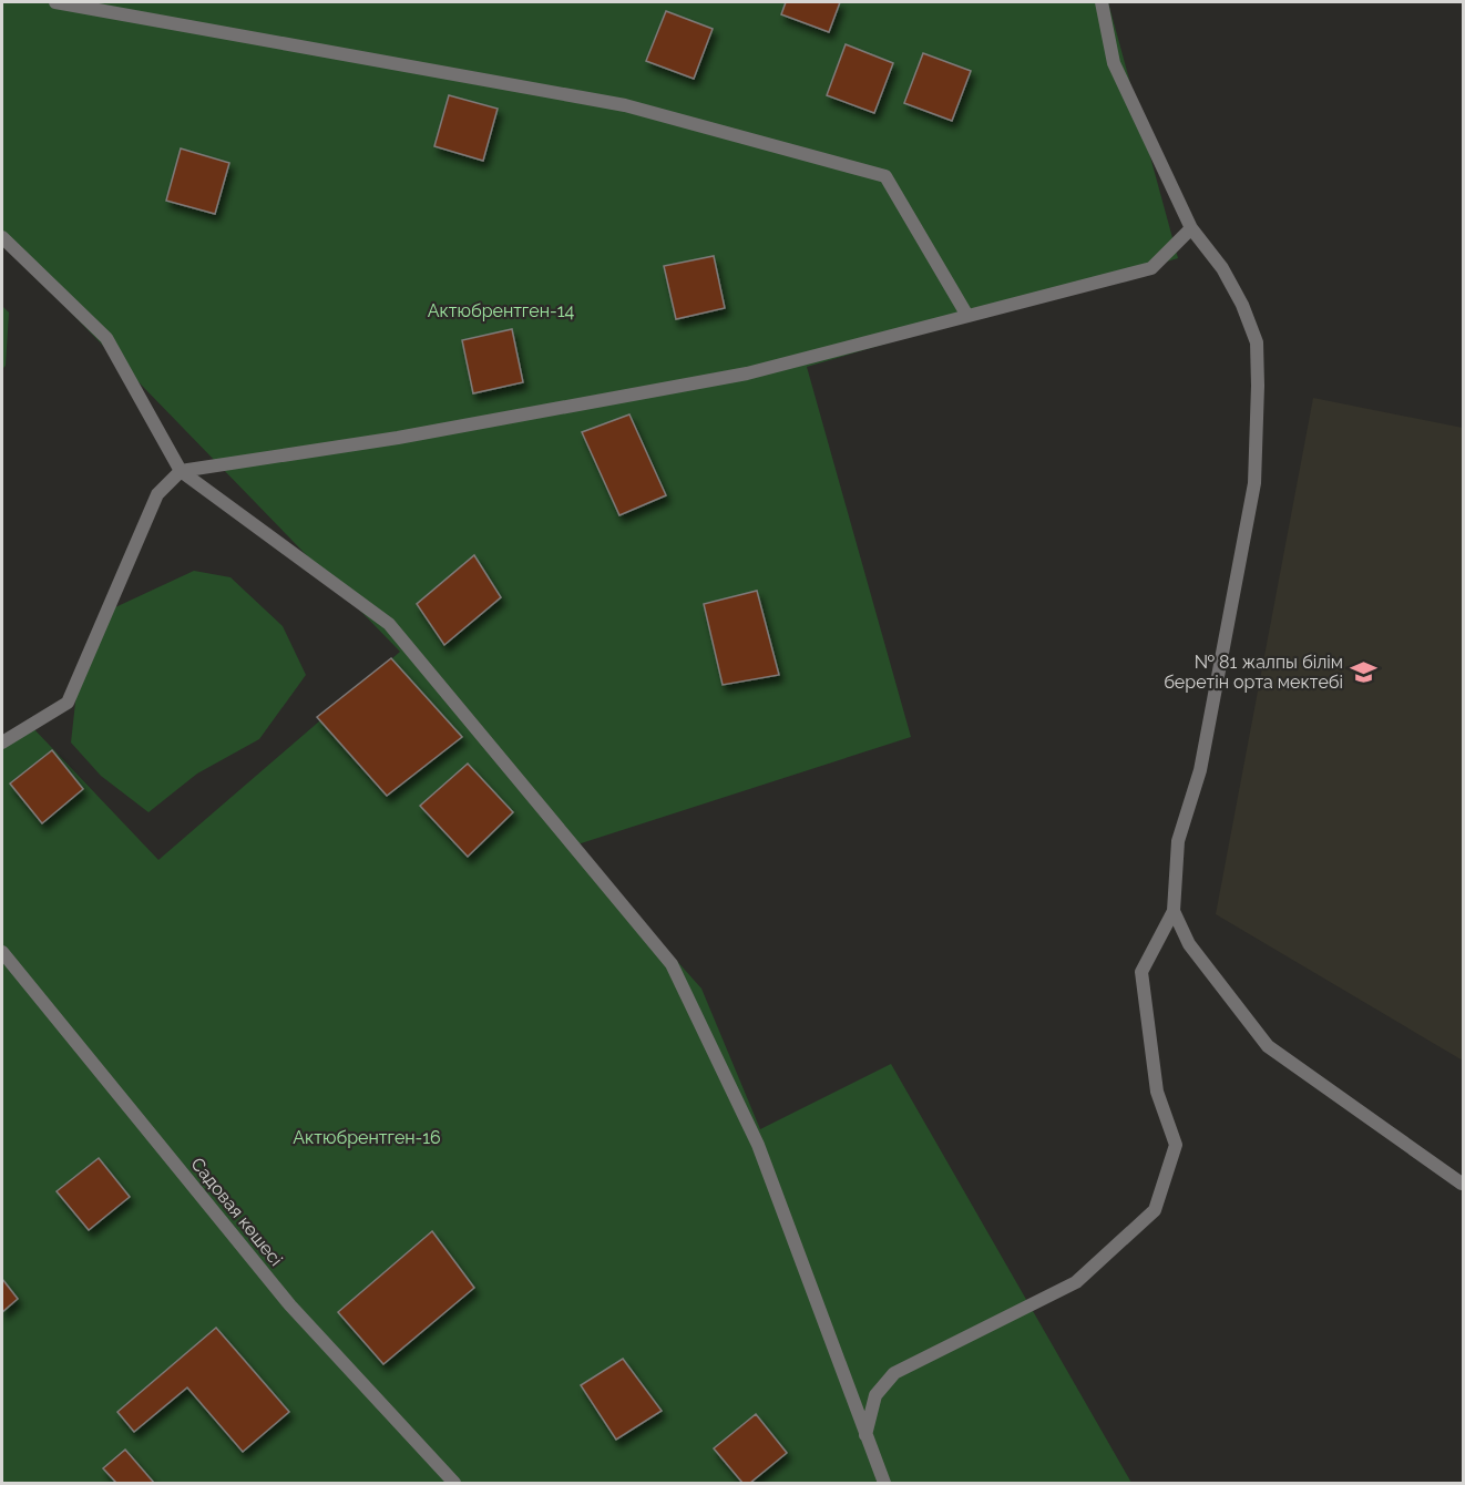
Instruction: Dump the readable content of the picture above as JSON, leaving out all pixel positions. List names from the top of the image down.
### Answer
{
  "streets": {
    "lane": ["Садовая көшесі"]
  },
  "parks": ["Актюбрентген-14", "Актюбрентген-16"],
  "places": {
    "school or university": ["№ 81 жалпы білім беретін орта мектебі"]
  }
}
